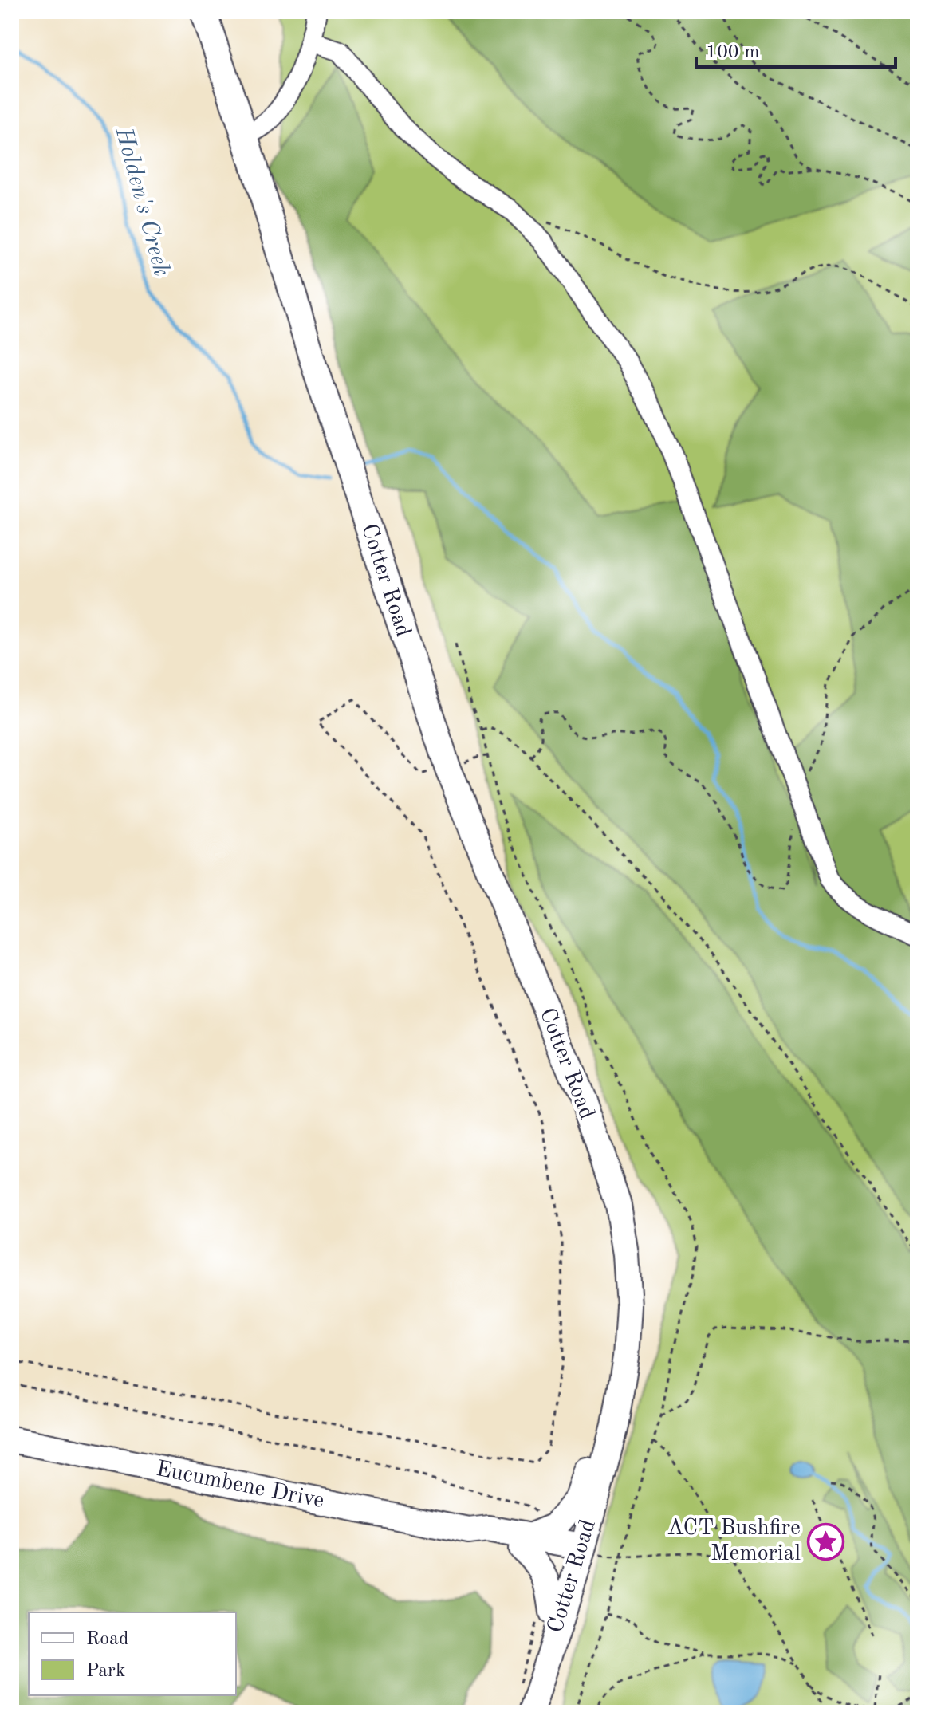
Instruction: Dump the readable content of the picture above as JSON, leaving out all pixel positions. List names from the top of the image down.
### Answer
{
  "streets": {
    "main road": ["Cotter Road", "Eucumbene Drive"]
  },
  "crossings": [
    ["Cotter Road", "Eucumbene Drive"]
  ],
  "water": ["Holden's Creek"],
  "places": {
    "place": ["ACT Bushfire Memorial"]
  },
  "legend": ["Road", "Park"],
  "scale_bar": "100 m"
}
